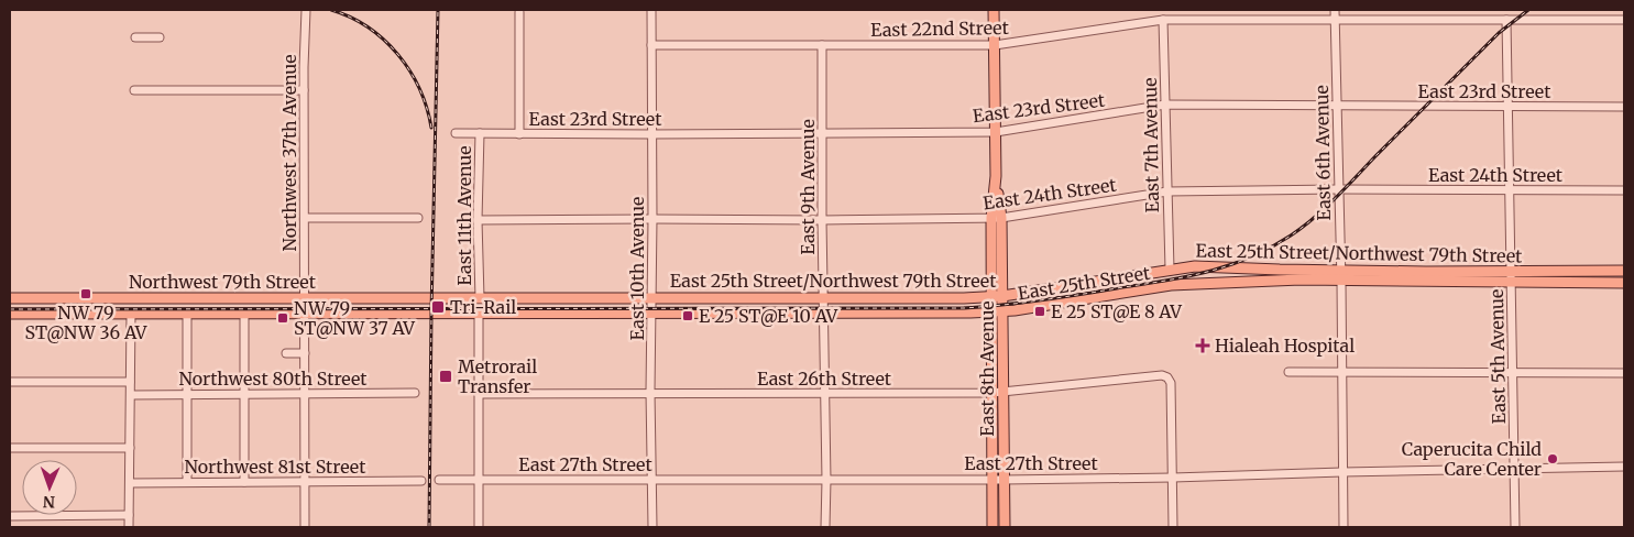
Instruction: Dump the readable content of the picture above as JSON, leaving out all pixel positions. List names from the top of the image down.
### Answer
{
  "streets": {
    "main road": [
      "East 25th Street/Northwest 79th Street",
      "Northwest 79th Street",
      "East 25th Street",
      "East 8th Avenue"
    ],
    "street": [
      "East 22nd Street",
      "East 23rd Street",
      "East 7th Avenue",
      "Northwest 37th Avenue",
      "East 6th Avenue",
      "East 24th Street",
      "East 9th Avenue",
      "East 11th Avenue",
      "East 10th Avenue",
      "East 5th Avenue",
      "Northwest 80th Street",
      "East 26th Street",
      "East 27th Street",
      "Northwest 81st Street"
    ]
  },
  "crossings": [
    ["East 22nd Street", "East 7th Avenue"],
    ["East 22nd Street", "East 6th Avenue"],
    ["East 22nd Street", "East 9th Avenue"],
    ["East 22nd Street", "East 10th Avenue"],
    ["East 22nd Street", "East 5th Avenue"],
    ["East 22nd Street", "East 8th Avenue"],
    ["East 23rd Street", "East 7th Avenue"],
    ["East 23rd Street", "East 6th Avenue"],
    ["East 23rd Street", "East 9th Avenue"],
    ["East 23rd Street", "East 11th Avenue"],
    ["East 23rd Street", "East 10th Avenue"],
    ["East 23rd Street", "East 5th Avenue"],
    ["East 23rd Street", "East 8th Avenue"],
    ["East 7th Avenue", "East 24th Street"],
    ["East 7th Avenue", "East 25th Street/Northwest 79th Street"],
    ["Northwest 37th Avenue", "Northwest 79th Street"],
    ["Northwest 37th Avenue", "Northwest 80th Street"],
    ["Northwest 37th Avenue", "Northwest 81st Street"],
    ["East 6th Avenue", "East 24th Street"],
    ["East 6th Avenue", "East 25th Street/Northwest 79th Street"],
    ["East 6th Avenue", "East 25th Street"],
    ["East 6th Avenue", "East 27th Street"],
    ["East 24th Street", "East 9th Avenue"],
    ["East 24th Street", "East 11th Avenue"],
    ["East 24th Street", "East 10th Avenue"],
    ["East 24th Street", "East 5th Avenue"],
    ["East 24th Street", "East 8th Avenue"],
    ["East 9th Avenue", "East 25th Street/Northwest 79th Street"],
    ["East 9th Avenue", "East 25th Street"],
    ["East 9th Avenue", "East 26th Street"],
    ["East 9th Avenue", "East 27th Street"],
    ["East 11th Avenue", "East 25th Street/Northwest 79th Street"],
    ["East 25th Street/Northwest 79th Street", "East 10th Avenue"],
    ["East 25th Street/Northwest 79th Street", "Northwest 79th Street"],
    ["East 25th Street/Northwest 79th Street", "East 25th Street"],
    ["East 25th Street/Northwest 79th Street", "East 5th Avenue"],
    ["East 25th Street/Northwest 79th Street", "East 8th Avenue"],
    ["East 10th Avenue", "East 25th Street"],
    ["East 10th Avenue", "East 26th Street"],
    ["East 10th Avenue", "East 27th Street"],
    ["Northwest 79th Street", "East 25th Street"],
    ["East 25th Street", "East 8th Avenue"],
    ["East 5th Avenue", "East 27th Street"],
    ["East 8th Avenue", "East 26th Street"],
    ["East 8th Avenue", "East 27th Street"],
    ["East 26th Street", "East 27th Street"]
  ],
  "places": {
    "transit": [
      "NW 79 ST@NW 36 AV",
      "Tri-Rail",
      "E 25 ST@E 8 AV",
      "E 25 ST@E 10 AV",
      "NW 79 ST@NW 37 AV",
      "Metrorail Transfer"
    ],
    "health": ["Hialeah Hospital"],
    "other": ["Caperucita Child Care Center"]
  },
  "north": "bottom"
}
